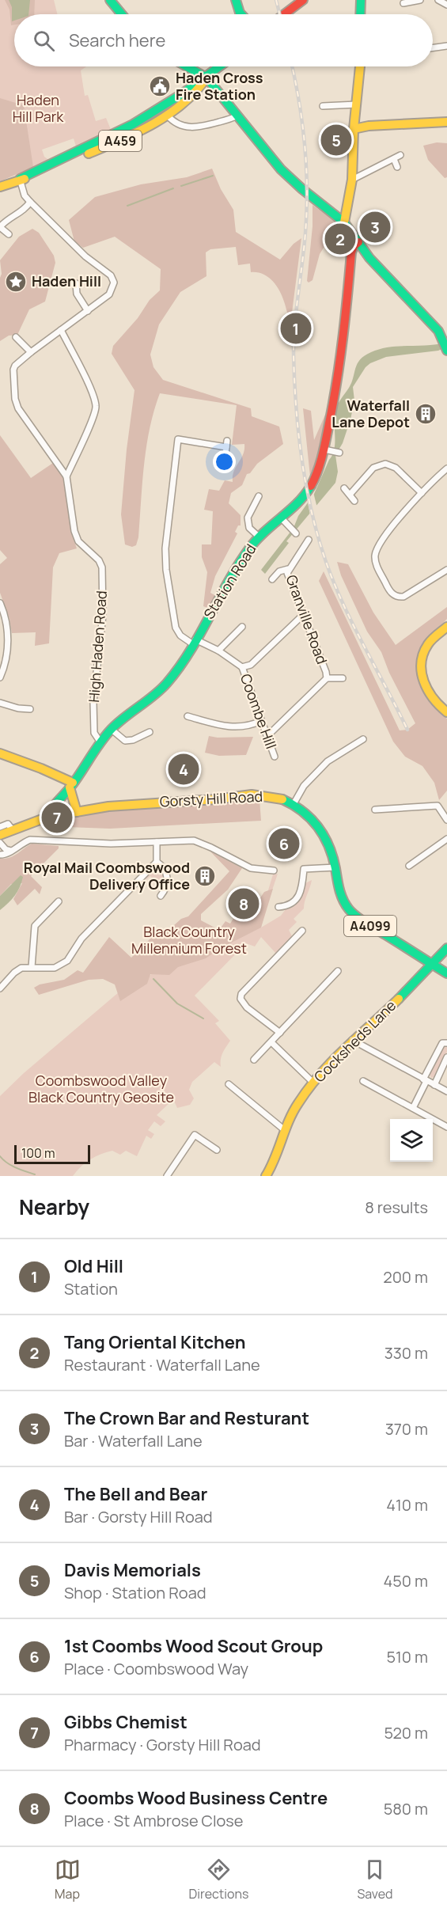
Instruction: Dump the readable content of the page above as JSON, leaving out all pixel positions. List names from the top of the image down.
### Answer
{
  "streets": {
    "street": [
      "A459",
      "Station Road",
      "Granville Road",
      "High Haden Road",
      "Coombe Hill",
      "Gorsty Hill Road",
      "A4099",
      "Cocksheds Lane"
    ]
  },
  "crossings": [
    ["A459", "High Haden Road"],
    ["Station Road", "High Haden Road"],
    ["Station Road", "Gorsty Hill Road"],
    ["Station Road", "A4099"],
    ["Granville Road", "Coombe Hill"],
    ["Gorsty Hill Road", "A4099"],
    ["Gorsty Hill Road", "Cocksheds Lane"],
    ["A4099", "Cocksheds Lane"]
  ],
  "parks": ["Haden Hill Park", "Black Country Millennium Forest", "Coombswood Valley Black Country Geosite"],
  "places": {
    "public building": ["Haden Cross Fire Station"],
    "place": ["Haden Hill"],
    "building": ["Waterfall Lane Depot", "Royal Mail Coombswood Delivery Office"]
  },
  "scale_bar": "100 m",
  "page": {
    "search": "Search here",
    "pins": [
      "5",
      "3",
      "2",
      "1",
      "4",
      "7",
      "6",
      "8"
    ],
    "scale": "100 m",
    "heading": ["Nearby", "8 results"],
    "list": [
      {
        "mark": "1",
        "name": "Old Hill",
        "note": "Station",
        "value": "200 m"
      },
      {
        "mark": "2",
        "name": "Tang Oriental Kitchen",
        "note": "Restaurant · Waterfall Lane",
        "value": "330 m"
      },
      {
        "mark": "3",
        "name": "The Crown Bar and Resturant",
        "note": "Bar · Waterfall Lane",
        "value": "370 m"
      },
      {
        "mark": "4",
        "name": "The Bell and Bear",
        "note": "Bar · Gorsty Hill Road",
        "value": "410 m"
      },
      {
        "mark": "5",
        "name": "Davis Memorials",
        "note": "Shop · Station Road",
        "value": "450 m"
      },
      {
        "mark": "6",
        "name": "1st Coombs Wood Scout Group",
        "note": "Place · Coombswood Way",
        "value": "510 m"
      },
      {
        "mark": "7",
        "name": "Gibbs Chemist",
        "note": "Pharmacy · Gorsty Hill Road",
        "value": "520 m"
      },
      {
        "mark": "8",
        "name": "Coombs Wood Business Centre",
        "note": "Place · St Ambrose Close",
        "value": "580 m"
      }
    ],
    "nav": ["Map", "Directions", "Saved"]
  }
}
